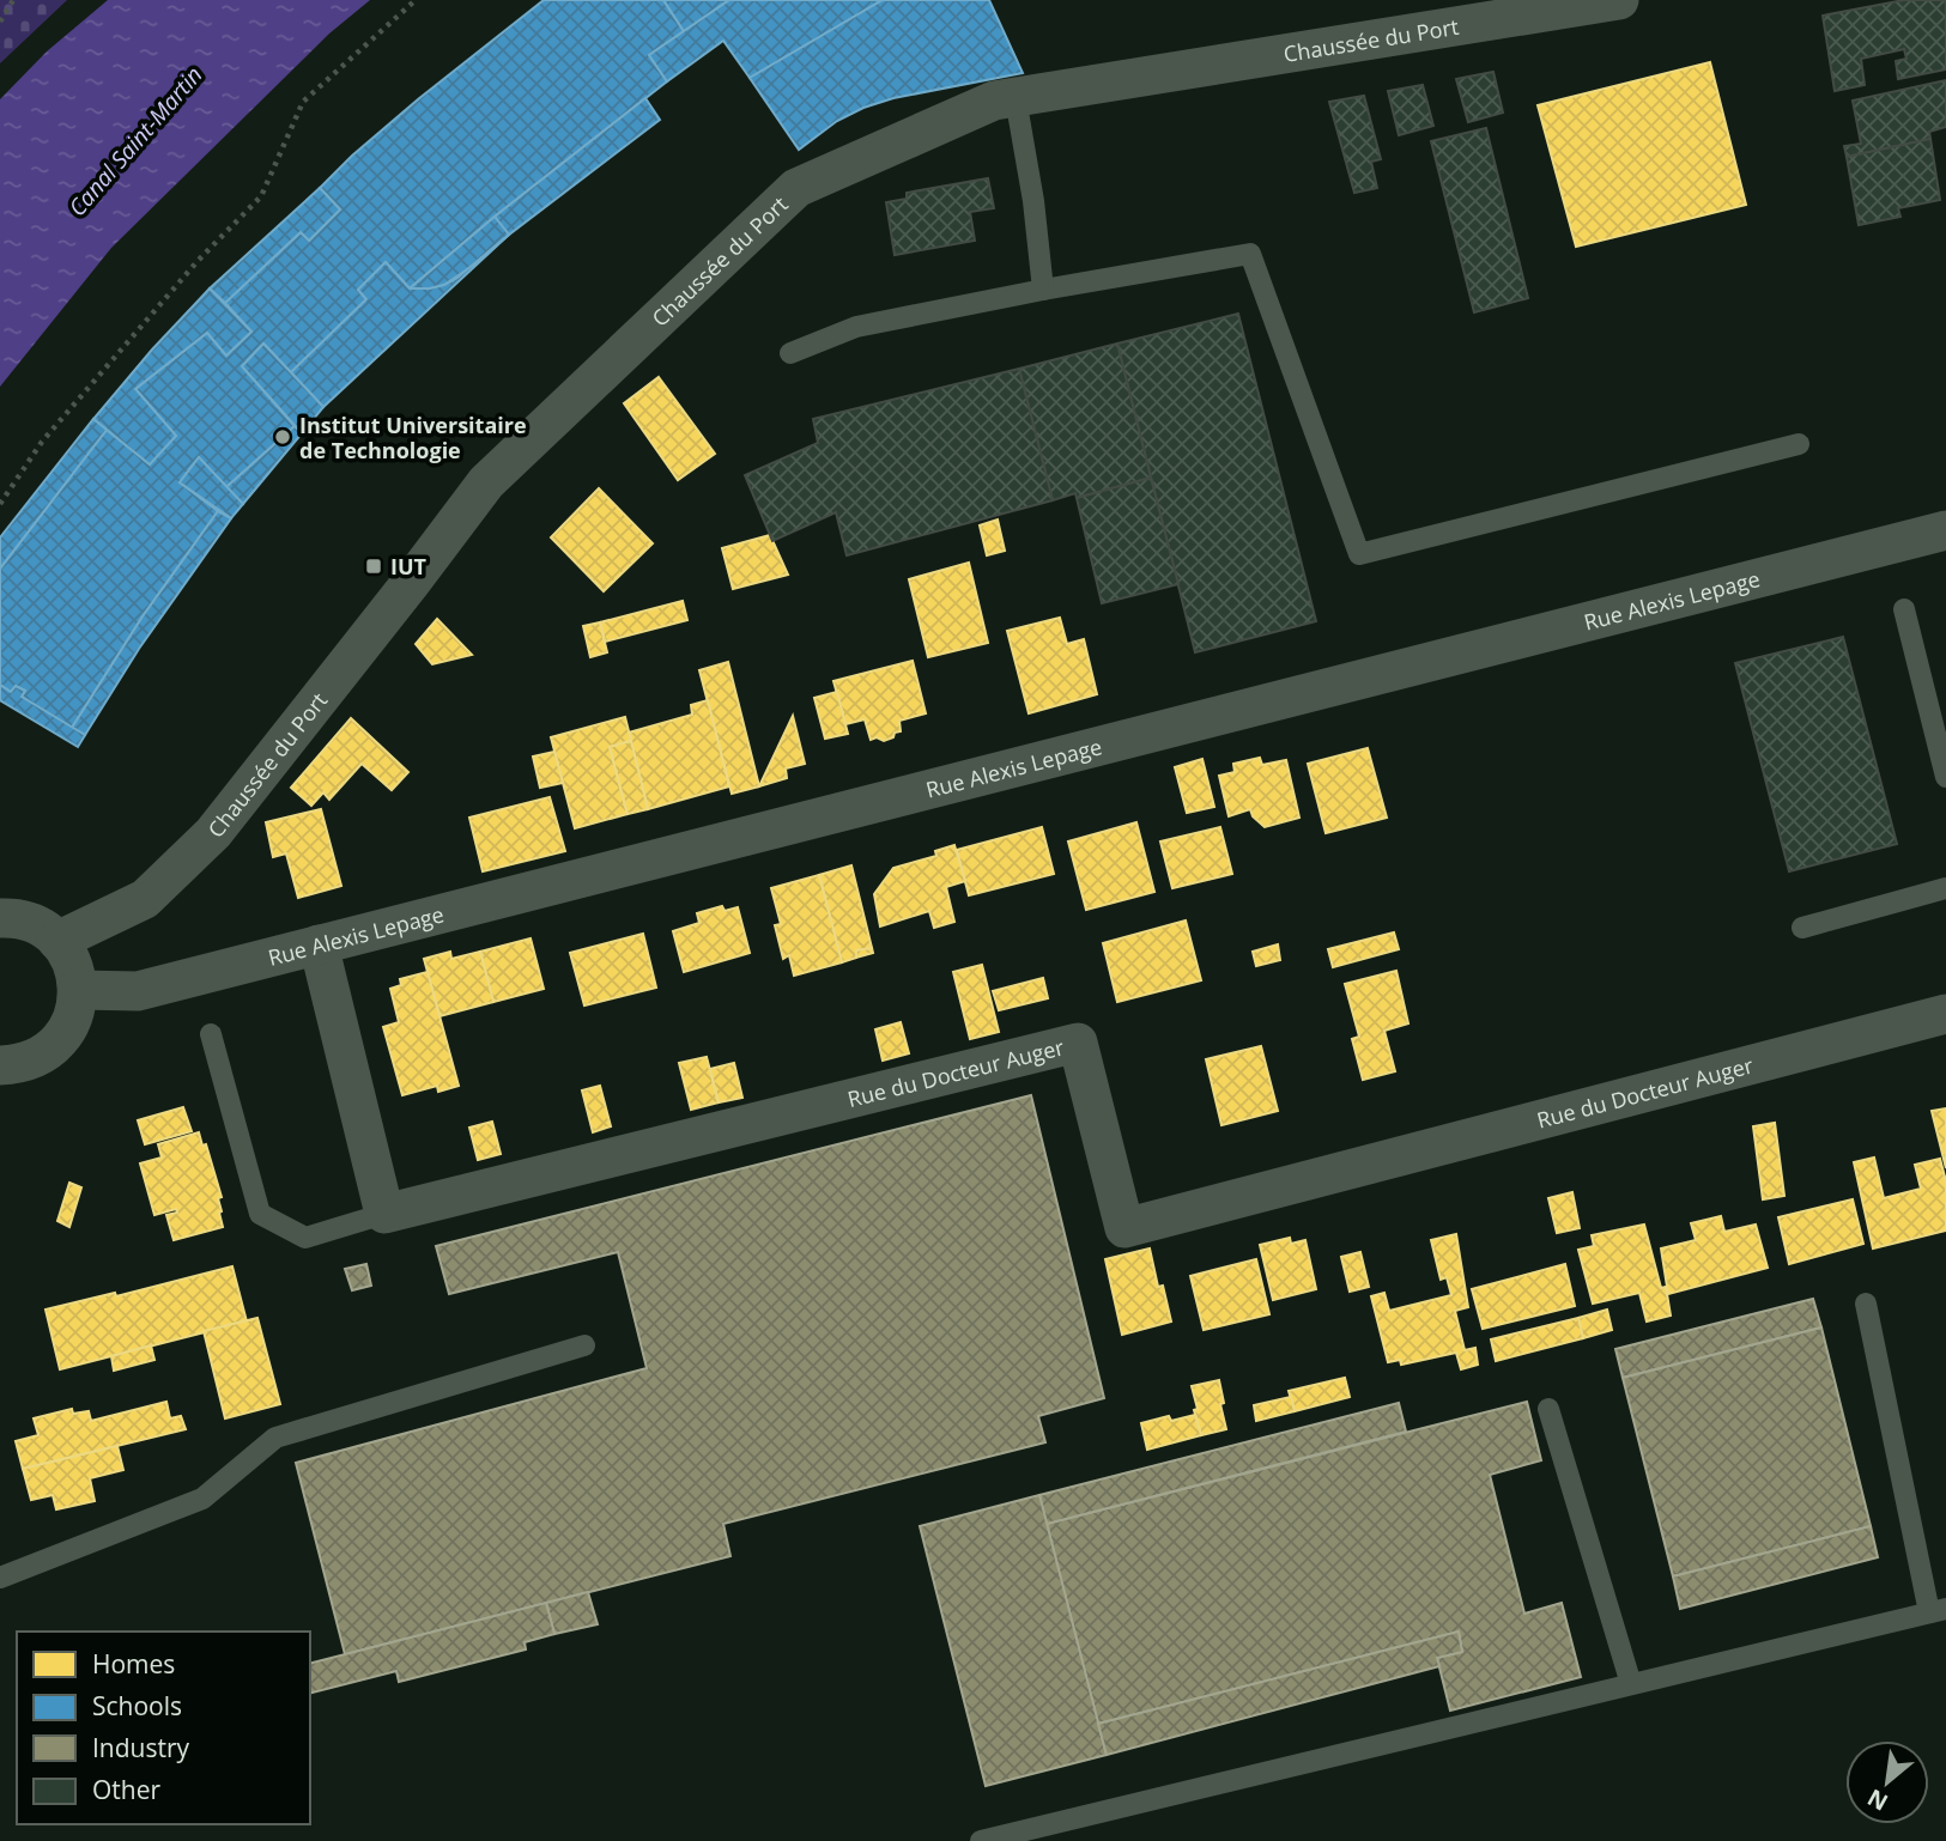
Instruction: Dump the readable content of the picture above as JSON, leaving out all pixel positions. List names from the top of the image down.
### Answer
{
  "streets": {
    "street": ["Chaussée du Port", "Rue Alexis Lepage", "Rue du Docteur Auger"]
  },
  "water": ["Canal Saint-Martin"],
  "places": {
    "other": ["Institut Universitaire de Technologie"],
    "transit": ["IUT"]
  },
  "legend": [
    "Homes",
    "Schools",
    "Industry",
    "Other"
  ],
  "north": "bottom left"
}
